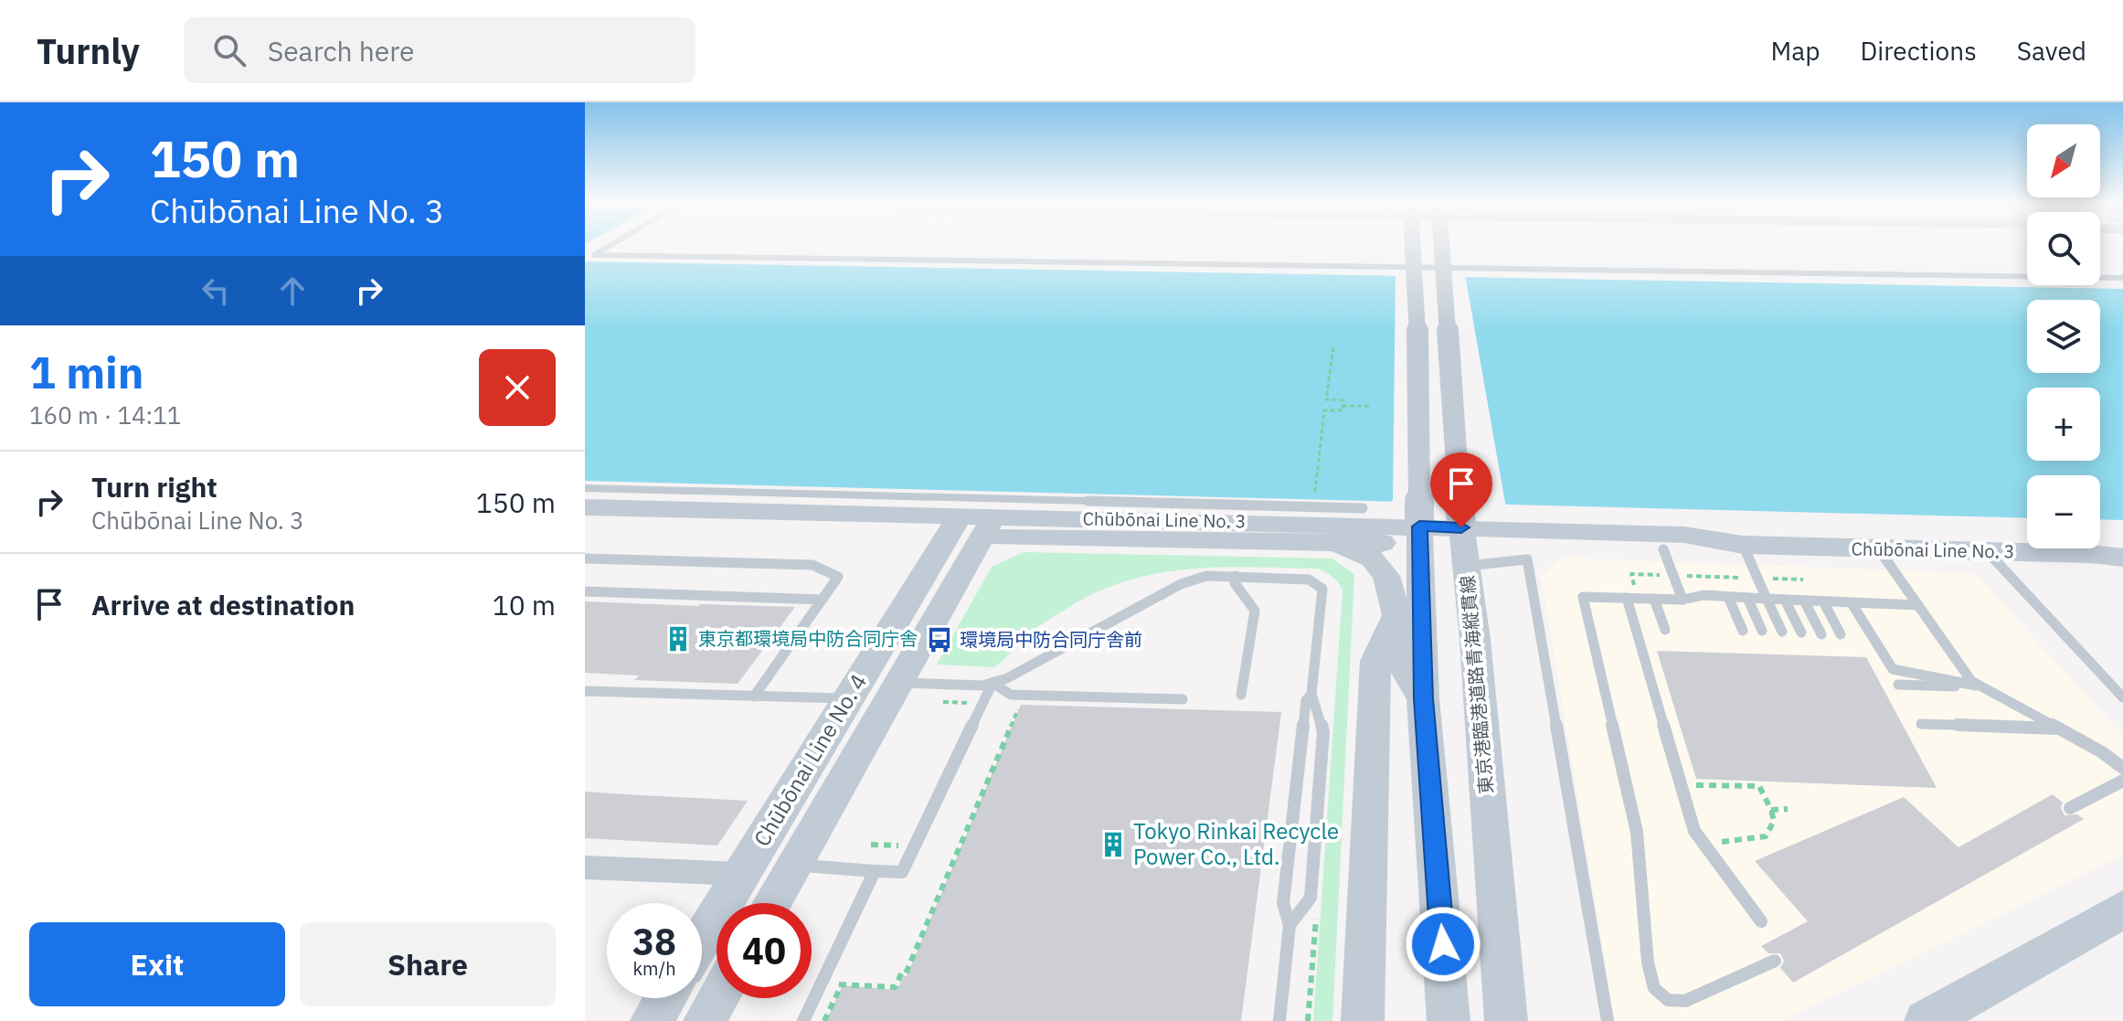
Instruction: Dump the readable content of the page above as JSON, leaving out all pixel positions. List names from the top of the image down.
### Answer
{
  "streets": {
    "street": ["Chūbōnai Line No. 3", "東京港臨港道路青海縦貫線", "Chūbōnai Line No. 4"]
  },
  "crossings": [
    ["Chūbōnai Line No. 3", "東京港臨港道路青海縦貫線"],
    ["Chūbōnai Line No. 3", "Chūbōnai Line No. 4"]
  ],
  "places": {
    "building": ["東京都環境局中防合同庁舎", "Tokyo Rinkai Recycle Power Co., Ltd."],
    "bus stop": ["環境局中防合同庁舎前"]
  },
  "north": "bottom left",
  "page": {
    "header": "Turnly",
    "search": "Search here",
    "nav": ["Map", "Directions", "Saved"],
    "turn": ["150 m", "Chūbōnai Line No. 3"],
    "map_buttons": ["+", "−"],
    "heading": ["1 min", "160 m · 14:11"],
    "list": [
      {
        "name": "Turn right",
        "note": "Chūbōnai Line No. 3",
        "value": "150 m"
      },
      {
        "name": "Arrive at destination",
        "value": "10 m"
      }
    ],
    "speed": "38 km/h",
    "limit": "40",
    "buttons": ["Exit", "Share"]
  }
}
